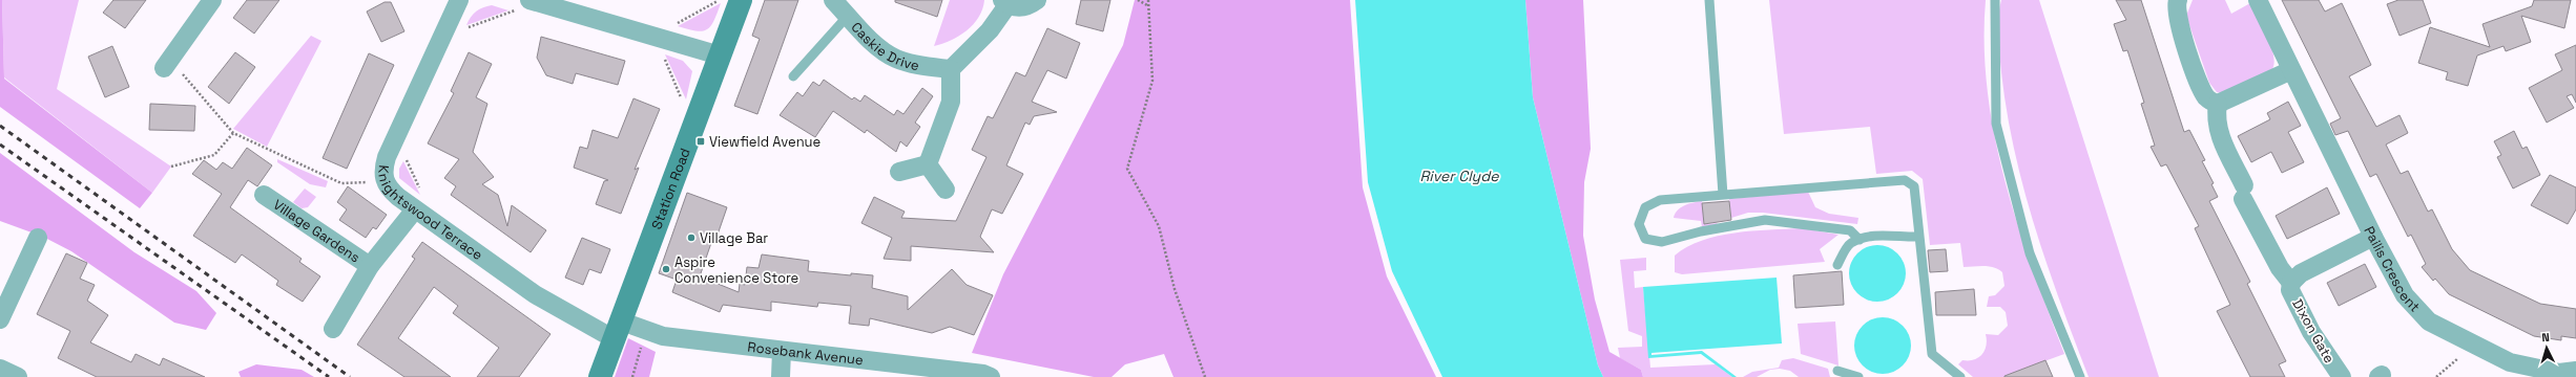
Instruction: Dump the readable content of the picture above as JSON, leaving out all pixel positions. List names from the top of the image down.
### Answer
{
  "streets": {
    "street": [
      "Caskie Drive",
      "Station Road",
      "Knightswood Terrace",
      "Village Gardens",
      "Pailis Crescent",
      "Dixon Gate",
      "Rosebank Avenue"
    ]
  },
  "crossings": [
    ["Station Road", "Knightswood Terrace"],
    ["Station Road", "Rosebank Avenue"],
    ["Knightswood Terrace", "Village Gardens"],
    ["Knightswood Terrace", "Rosebank Avenue"],
    ["Pailis Crescent", "Dixon Gate"]
  ],
  "water": ["River Clyde"],
  "places": {
    "transit": ["Viewfield Avenue"],
    "other": ["Village Bar", "Aspire Convenience Store"]
  },
  "north": "top"
}
